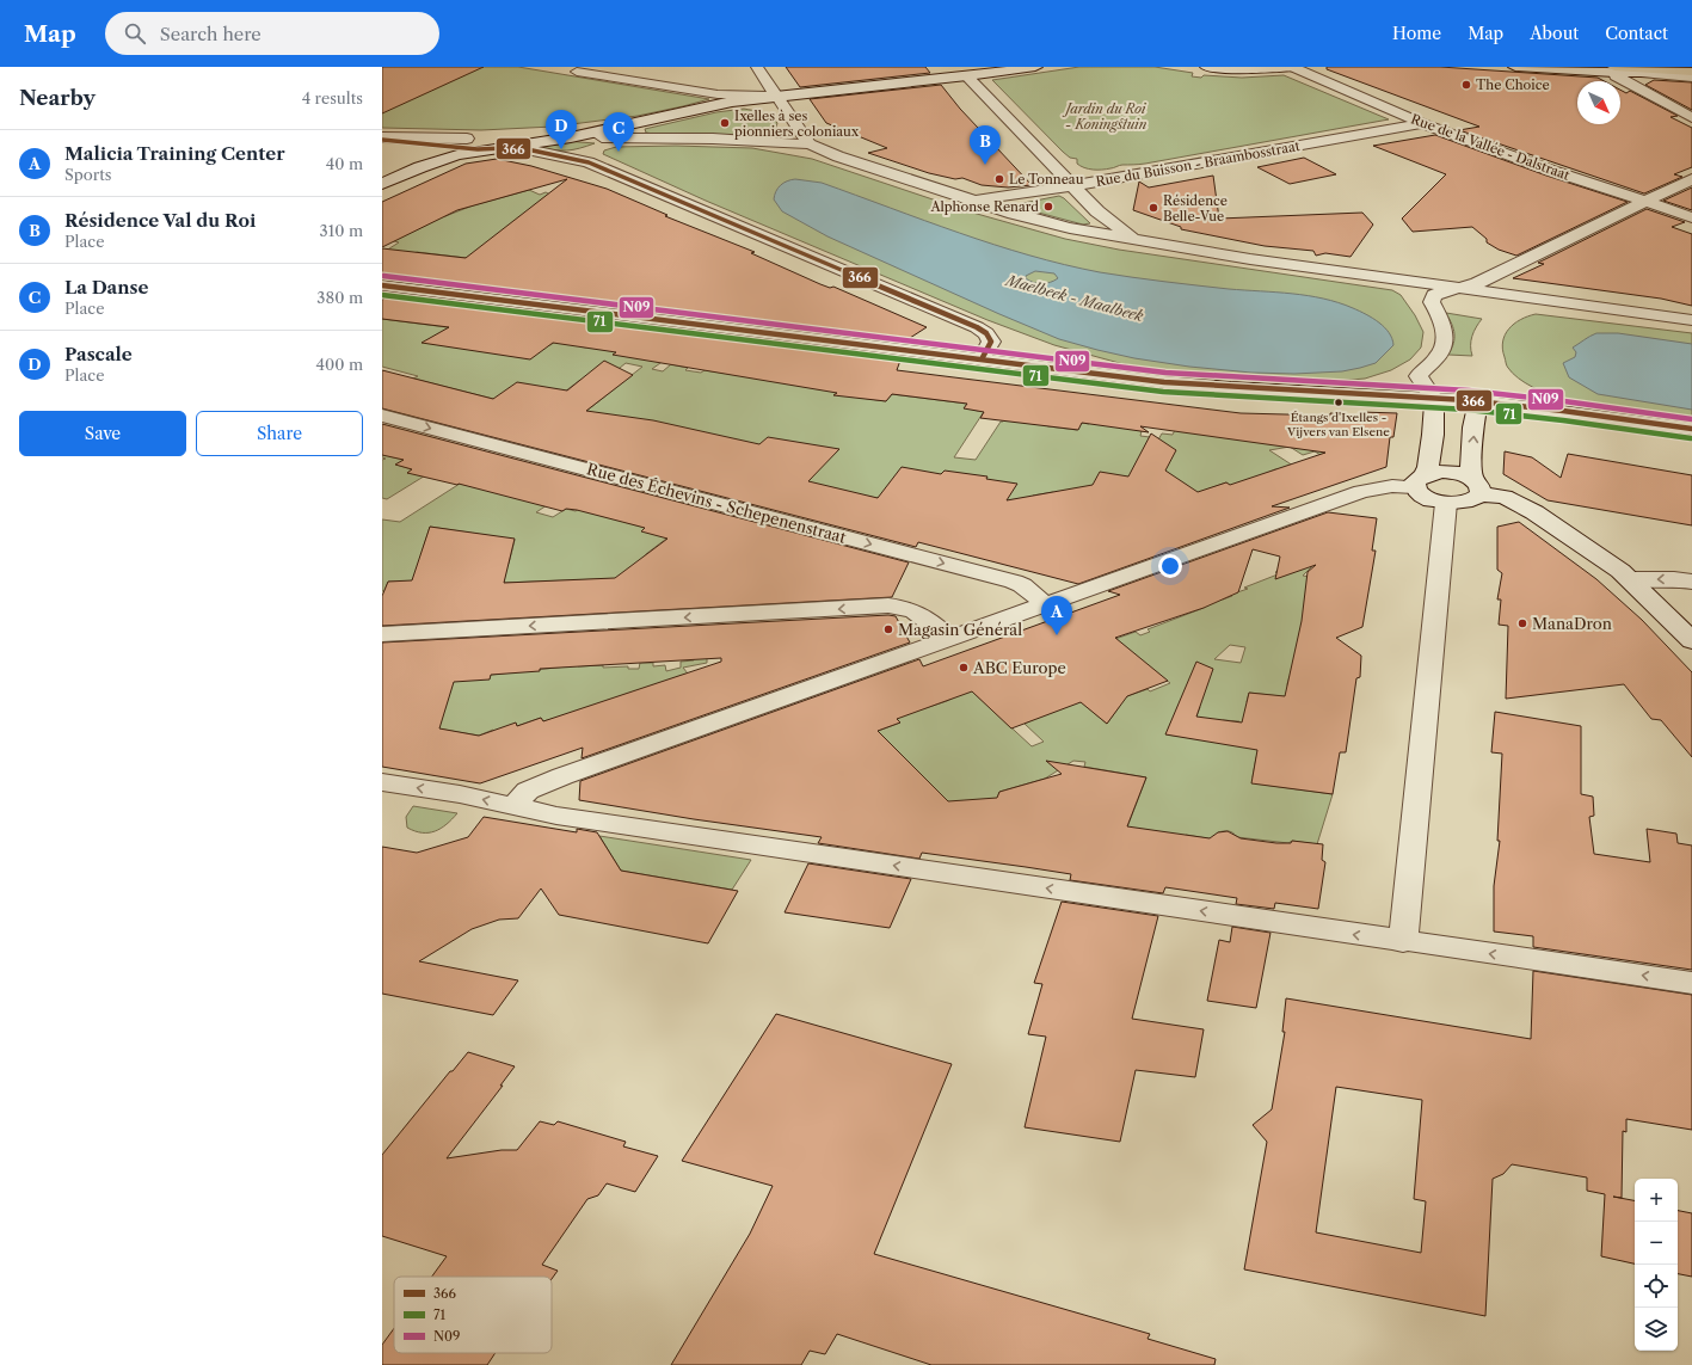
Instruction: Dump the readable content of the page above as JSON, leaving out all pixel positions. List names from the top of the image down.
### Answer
{
  "streets": {
    "street": ["Rue de la Vallée - Dalstraat", "Rue du Buisson - Braambosstraat", "Rue des Échevins - Schepenenstraat"]
  },
  "crossings": [
    ["Rue de la Vallée - Dalstraat", "Rue du Buisson - Braambosstraat"]
  ],
  "water": ["Maelbeek - Maalbeek"],
  "parks": ["Jardin du Roi - Koningstuin"],
  "places": [
    "The Choice",
    "Ixelles à ses pionniers coloniaux",
    "Le Tonneau",
    "Alphonse Renard",
    "Résidence Belle-Vue",
    "Étangs d'Ixelles - Vijvers van Elsene",
    "ManaDron",
    "Magasin Général",
    "ABC Europe"
  ],
  "lines": ["transit line 366", "transit line N09", "transit line 71"],
  "legend": ["366", "71", "N09"],
  "north": "bottom right",
  "page": {
    "header": "Map",
    "search": "Search here",
    "nav": [
      "Home",
      "Map",
      "About",
      "Contact"
    ],
    "heading": ["Nearby", "4 results"],
    "pins": [
      "D",
      "C",
      "B",
      "A"
    ],
    "list": [
      {
        "mark": "A",
        "name": "Malicia Training Center",
        "note": "Sports",
        "value": "40 m"
      },
      {
        "mark": "B",
        "name": "Résidence Val du Roi",
        "note": "Place",
        "value": "310 m"
      },
      {
        "mark": "C",
        "name": "La Danse",
        "note": "Place",
        "value": "380 m"
      },
      {
        "mark": "D",
        "name": "Pascale",
        "note": "Place",
        "value": "400 m"
      }
    ],
    "buttons": ["Save", "Share"],
    "map_buttons": ["+", "−"]
  }
}
